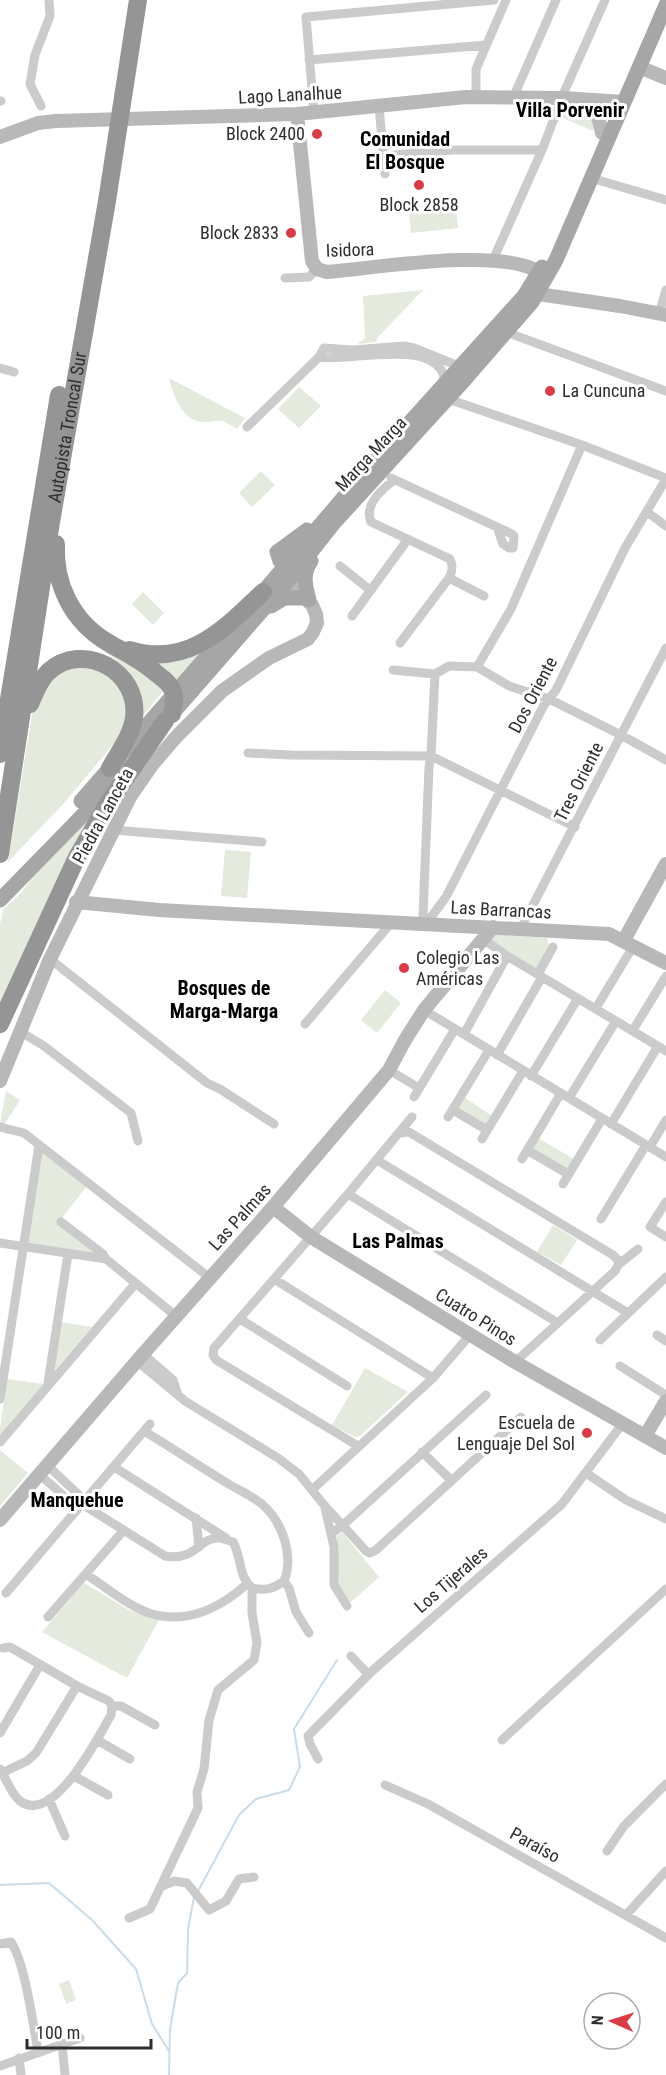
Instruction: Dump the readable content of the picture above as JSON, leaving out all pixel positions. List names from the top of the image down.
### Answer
{
  "streets": {
    "highway": ["Autopista Troncal Sur"],
    "main road": ["Marga Marga"],
    "street": [
      "Lago Lanalhue",
      "Isidora",
      "Dos Oriente",
      "Tres Oriente",
      "Piedra Lanceta",
      "Las Barrancas",
      "Las Palmas",
      "Cuatro Pinos",
      "Los Tijerales",
      "Paraíso"
    ]
  },
  "crossings": [
    ["Lago Lanalhue", "Isidora"],
    ["Lago Lanalhue", "Marga Marga"],
    ["Isidora", "Marga Marga"],
    ["Dos Oriente", "Las Barrancas"],
    ["Tres Oriente", "Las Barrancas"],
    ["Piedra Lanceta", "Las Barrancas"],
    ["Las Barrancas", "Las Palmas"],
    ["Las Palmas", "Cuatro Pinos"],
    ["Cuatro Pinos", "Los Tijerales"]
  ],
  "districts": [
    "Villa Porvenir",
    "Comunidad El Bosque",
    "Bosques de Marga-Marga",
    "Las Palmas",
    "Manquehue"
  ],
  "places": [
    "Block 2400",
    "Block 2858",
    "Block 2833",
    "La Cuncuna",
    "Colegio Las Américas",
    "Escuela de Lenguaje Del Sol"
  ],
  "scale_bar": "100 m",
  "north": "left"
}
